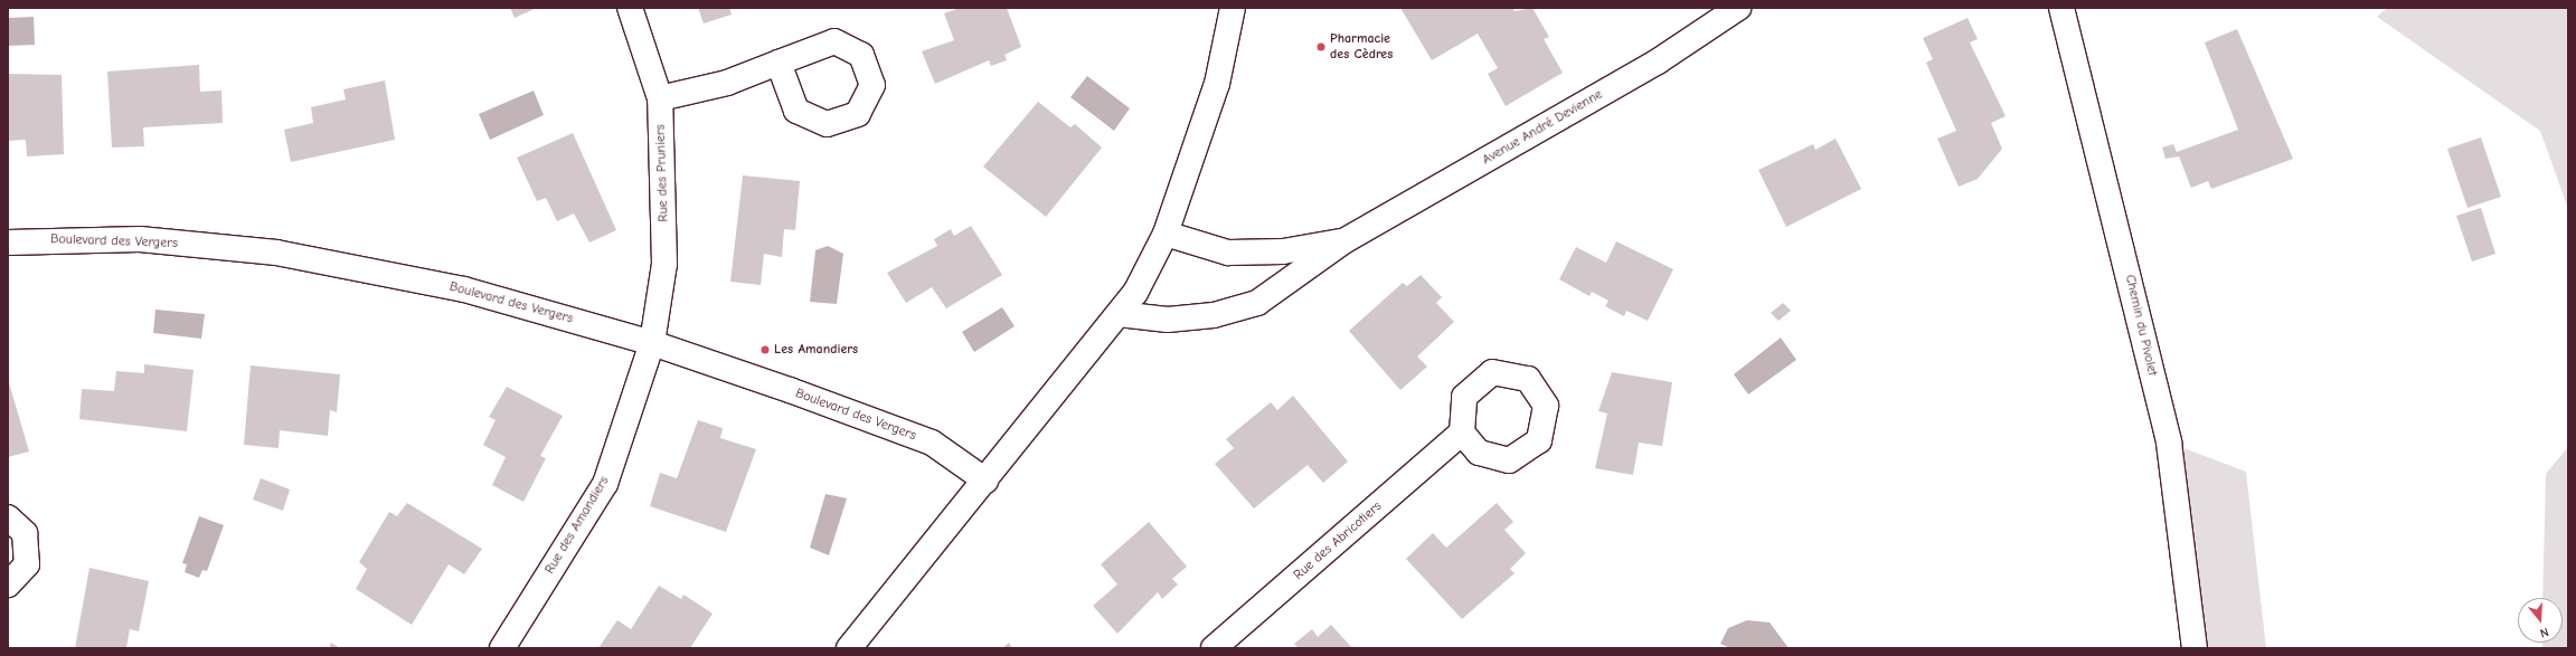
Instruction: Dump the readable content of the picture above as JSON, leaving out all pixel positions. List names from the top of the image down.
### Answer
{
  "streets": {
    "street": [
      "Avenue André Devienne",
      "Rue des Pruniers",
      "Boulevard des Vergers",
      "Chemin du Pivolet",
      "Rue des Amandiers",
      "Rue des Abricotiers"
    ]
  },
  "crossings": [
    ["Rue des Pruniers", "Boulevard des Vergers"],
    ["Rue des Pruniers", "Rue des Amandiers"],
    ["Boulevard des Vergers", "Rue des Amandiers"]
  ],
  "places": ["Pharmacie des Cèdres", "Les Amandiers"],
  "north": "bottom"
}
